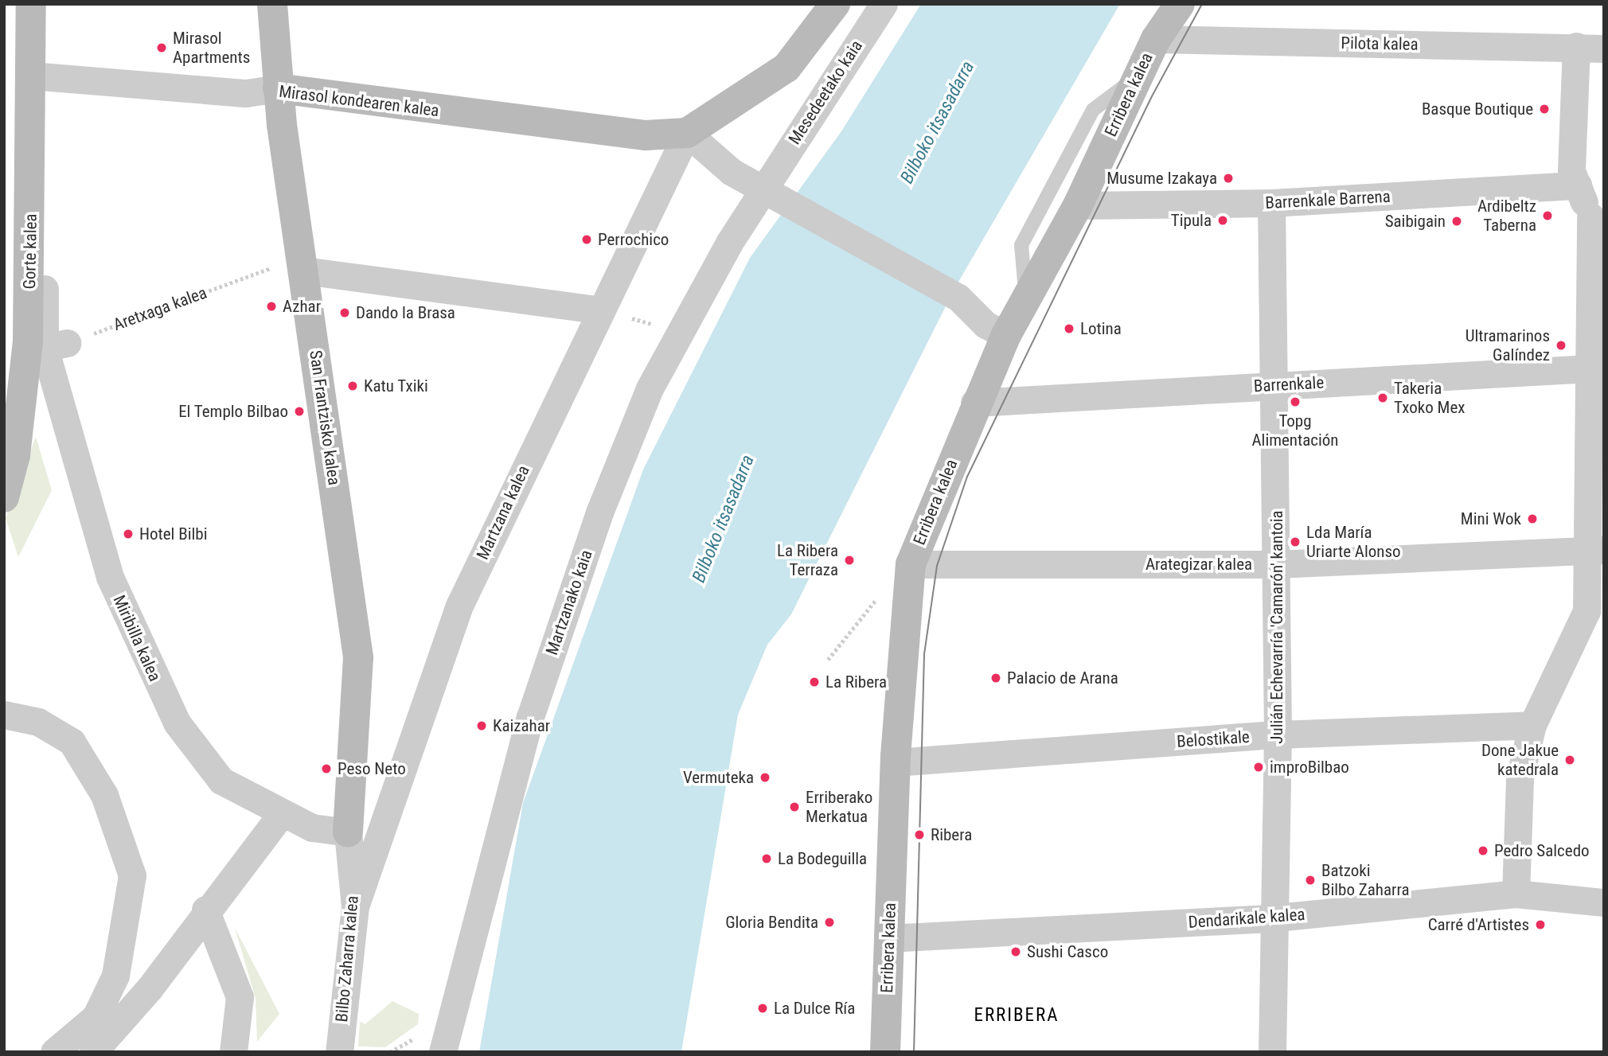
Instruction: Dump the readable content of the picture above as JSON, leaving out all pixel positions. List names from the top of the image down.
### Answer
{
  "streets": {
    "street": [
      "Pilota kalea",
      "Mesedeetako kaia",
      "Erribera kalea",
      "Mirasol kondearen kalea",
      "Barrenkale Barrena",
      "Gorte kalea",
      "Barrenkale",
      "San Frantzisko kalea",
      "Martzana kalea",
      "Arategizar kalea",
      "Martzanako kaia",
      "Julián Echevarría 'Camarón' kantoia",
      "Miribilla kalea",
      "Belostikale",
      "Dendarikale kalea",
      "Bilbo Zaharra kalea"
    ],
    "path": ["Aretxaga kalea"]
  },
  "crossings": [
    ["Pilota kalea", "Erribera kalea"],
    ["Mesedeetako kaia", "Martzanako kaia"],
    ["Erribera kalea", "Barrenkale Barrena"],
    ["Erribera kalea", "Barrenkale"],
    ["Erribera kalea", "Arategizar kalea"],
    ["Erribera kalea", "Belostikale"],
    ["Erribera kalea", "Dendarikale kalea"],
    ["Mirasol kondearen kalea", "Gorte kalea"],
    ["Mirasol kondearen kalea", "San Frantzisko kalea"],
    ["Mirasol kondearen kalea", "Martzana kalea"],
    ["Barrenkale Barrena", "Julián Echevarría 'Camarón' kantoia"],
    ["Aretxaga kalea", "San Frantzisko kalea"],
    ["Aretxaga kalea", "Miribilla kalea"],
    ["Barrenkale", "Julián Echevarría 'Camarón' kantoia"],
    ["San Frantzisko kalea", "Miribilla kalea"],
    ["San Frantzisko kalea", "Bilbo Zaharra kalea"],
    ["Martzana kalea", "Bilbo Zaharra kalea"],
    ["Arategizar kalea", "Julián Echevarría 'Camarón' kantoia"],
    ["Julián Echevarría 'Camarón' kantoia", "Belostikale"],
    ["Julián Echevarría 'Camarón' kantoia", "Dendarikale kalea"],
    ["Miribilla kalea", "Bilbo Zaharra kalea"]
  ],
  "districts": ["ERRIBERA"],
  "water": ["Bilboko itsasadarra"],
  "places": [
    "Mirasol Apartments",
    "Basque Boutique",
    "Musume Izakaya",
    "Ardibeltz Taberna",
    "Tipula",
    "Saibigain",
    "Perrochico",
    "Azhar",
    "Dando la Brasa",
    "Lotina",
    "Ultramarinos Galíndez",
    "Katu Txiki",
    "Takeria Txoko Mex",
    "Topg Alimentación",
    "El Templo Bilbao",
    "Mini Wok",
    "Hotel Bilbi",
    "Lda María Uriarte Alonso",
    "La Ribera Terraza",
    "Palacio de Arana",
    "La Ribera",
    "Kaizahar",
    "Done Jakue katedrala",
    "improBilbao",
    "Peso Neto",
    "Vermuteka",
    "Erriberako Merkatua",
    "Ribera",
    "Pedro Salcedo",
    "La Bodeguilla",
    "Batzoki Bilbo Zaharra",
    "Gloria Bendita",
    "Carré d'Artistes",
    "Sushi Casco",
    "La Dulce Ría"
  ]
}
